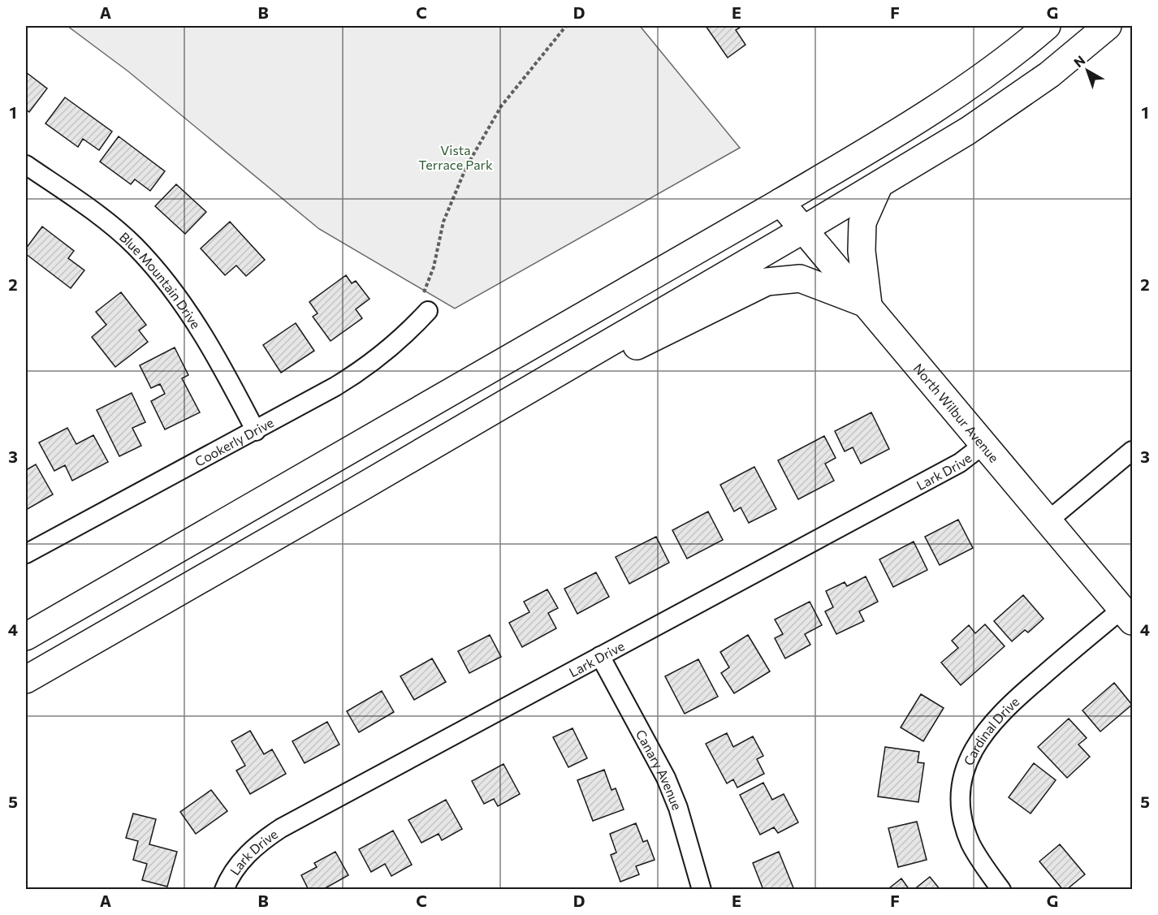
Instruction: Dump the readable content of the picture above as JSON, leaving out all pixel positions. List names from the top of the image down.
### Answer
{
  "streets": {
    "main road": ["North Wilbur Avenue"],
    "street": [
      "Blue Mountain Drive",
      "Cookerly Drive",
      "Lark Drive",
      "Cardinal Drive",
      "Canary Avenue"
    ]
  },
  "crossings": [
    ["Blue Mountain Drive", "Cookerly Drive"],
    ["North Wilbur Avenue", "Lark Drive"],
    ["North Wilbur Avenue", "Cardinal Drive"],
    ["Lark Drive", "Canary Avenue"]
  ],
  "parks": ["Vista Terrace Park"],
  "north": "top left",
  "grid": {
    "columns": [
      "A",
      "B",
      "C",
      "D",
      "E",
      "F",
      "G"
    ],
    "rows": [
      "1",
      "2",
      "3",
      "4",
      "5"
    ]
  }
}
